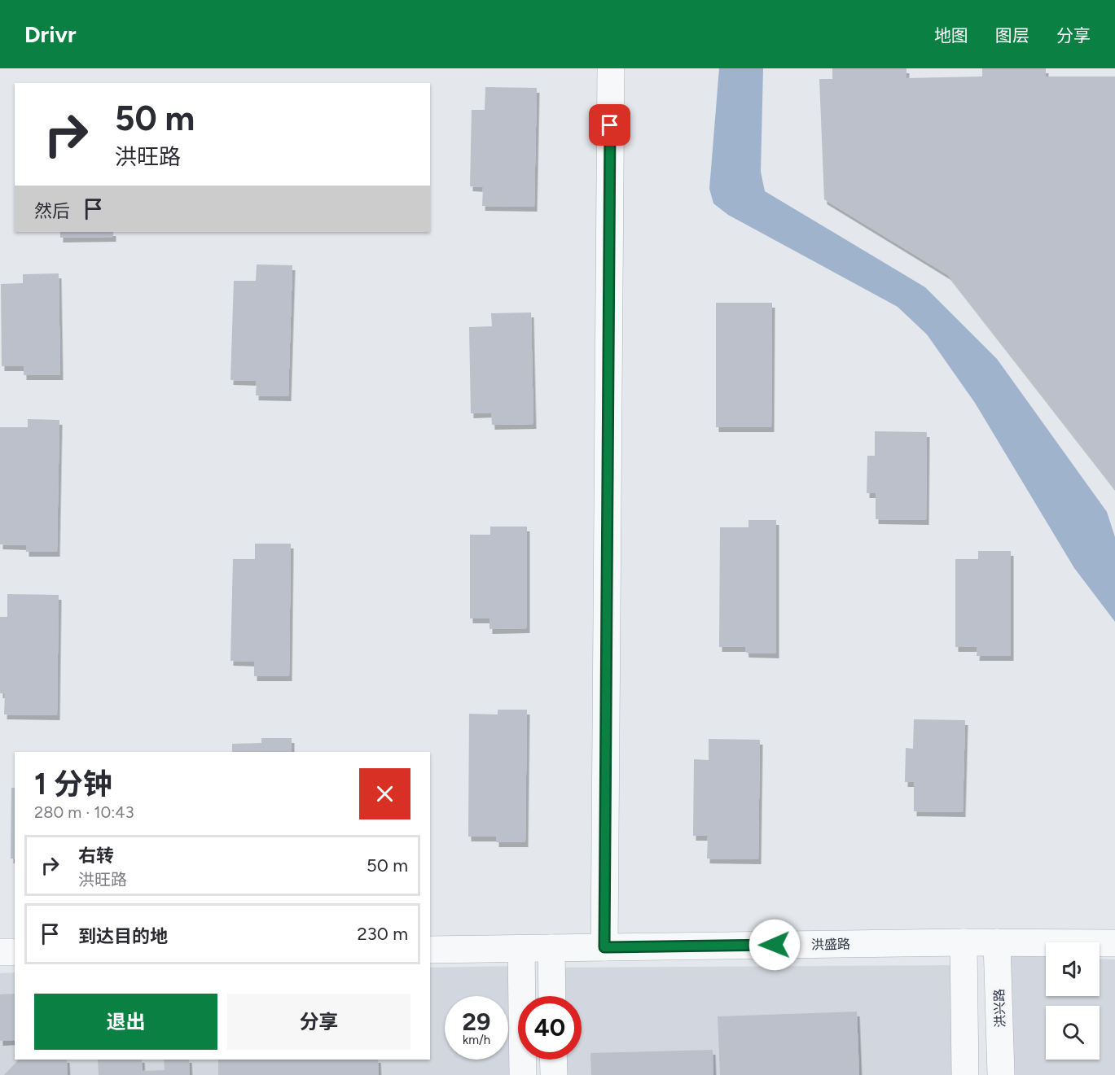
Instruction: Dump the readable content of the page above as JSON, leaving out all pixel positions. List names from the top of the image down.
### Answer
{
  "streets": {
    "street": ["洪盛路", "洪兴路"]
  },
  "crossings": [
    ["洪盛路", "洪兴路"]
  ],
  "page": {
    "header": "Drivr",
    "nav": ["地图", "图层", "分享"],
    "turn": ["50 m", "洪旺路"],
    "then": "然后",
    "heading": ["1 分钟", "280 m · 10:43"],
    "list": [
      {
        "name": "右转",
        "note": "洪旺路",
        "value": "50 m"
      },
      {
        "name": "到达目的地",
        "value": "230 m"
      }
    ],
    "buttons": ["退出", "分享"],
    "speed": "29 km/h",
    "limit": "40"
  }
}
